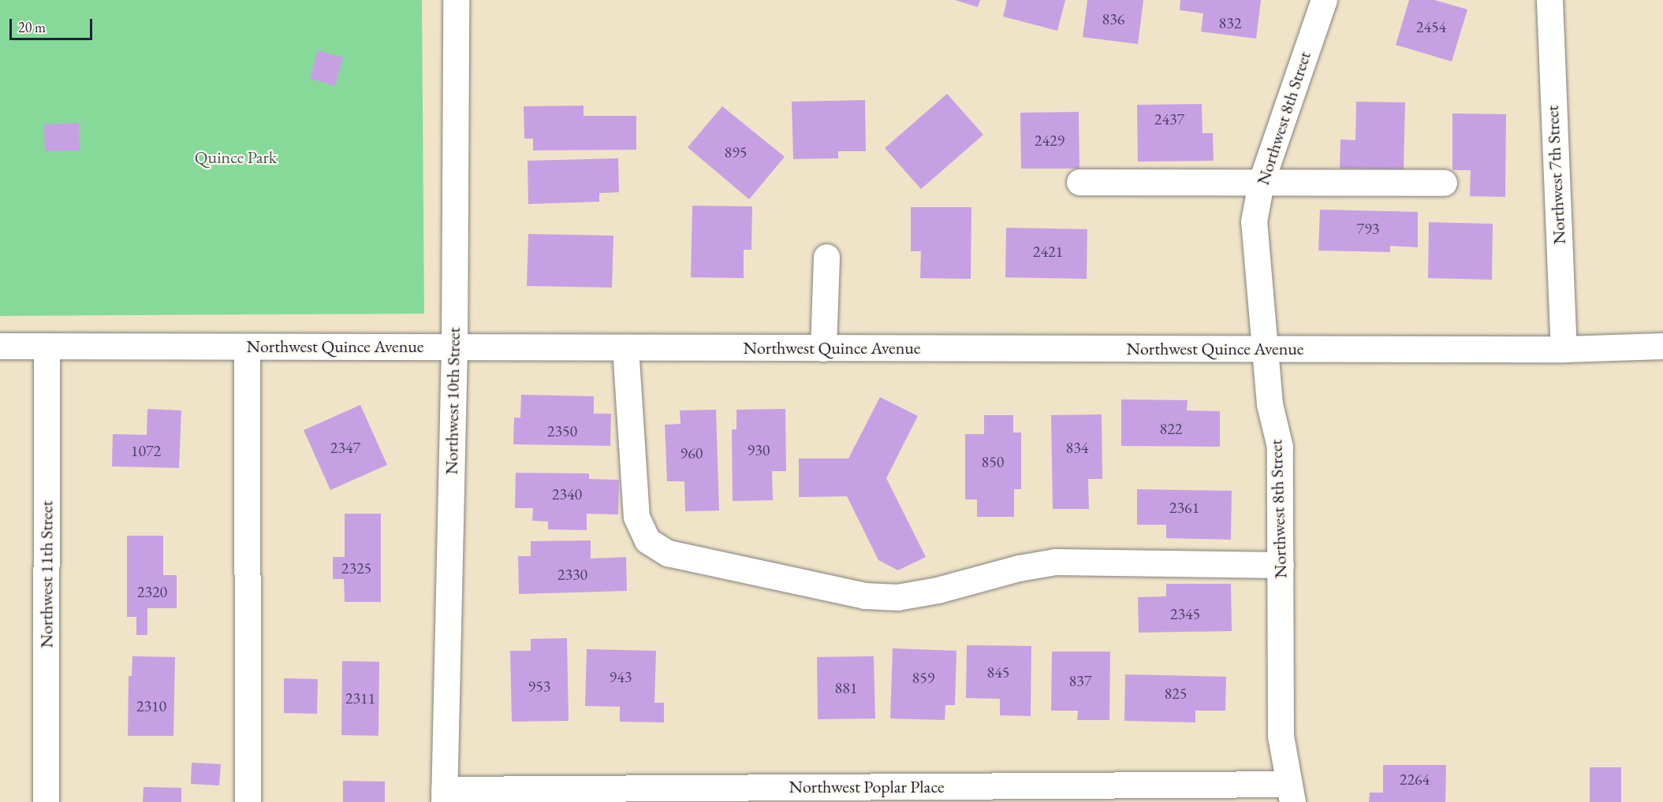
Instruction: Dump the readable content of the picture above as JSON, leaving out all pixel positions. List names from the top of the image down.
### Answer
{
  "streets": {
    "street": [
      "Northwest 8th Street",
      "Northwest 7th Street",
      "Northwest Quince Avenue",
      "Northwest 10th Street",
      "Northwest 11th Street",
      "Northwest Poplar Place"
    ]
  },
  "crossings": [
    ["Northwest 8th Street", "Northwest Quince Avenue"],
    ["Northwest 8th Street", "Northwest Poplar Place"],
    ["Northwest 7th Street", "Northwest Quince Avenue"],
    ["Northwest Quince Avenue", "Northwest 10th Street"],
    ["Northwest Quince Avenue", "Northwest 11th Street"],
    ["Northwest 10th Street", "Northwest Poplar Place"]
  ],
  "parks": ["Quince Park"],
  "house_numbers": [
    "836",
    "832",
    "2454",
    "2437",
    "2429",
    "895",
    "793",
    "2421",
    "822",
    "2350",
    "2347",
    "834",
    "930",
    "1072",
    "960",
    "850",
    "2340",
    "2361",
    "2325",
    "2330",
    "2320",
    "2345",
    "845",
    "943",
    "859",
    "837",
    "953",
    "881",
    "825",
    "2311",
    "2310",
    "2264"
  ],
  "scale_bar": "20 m"
}
